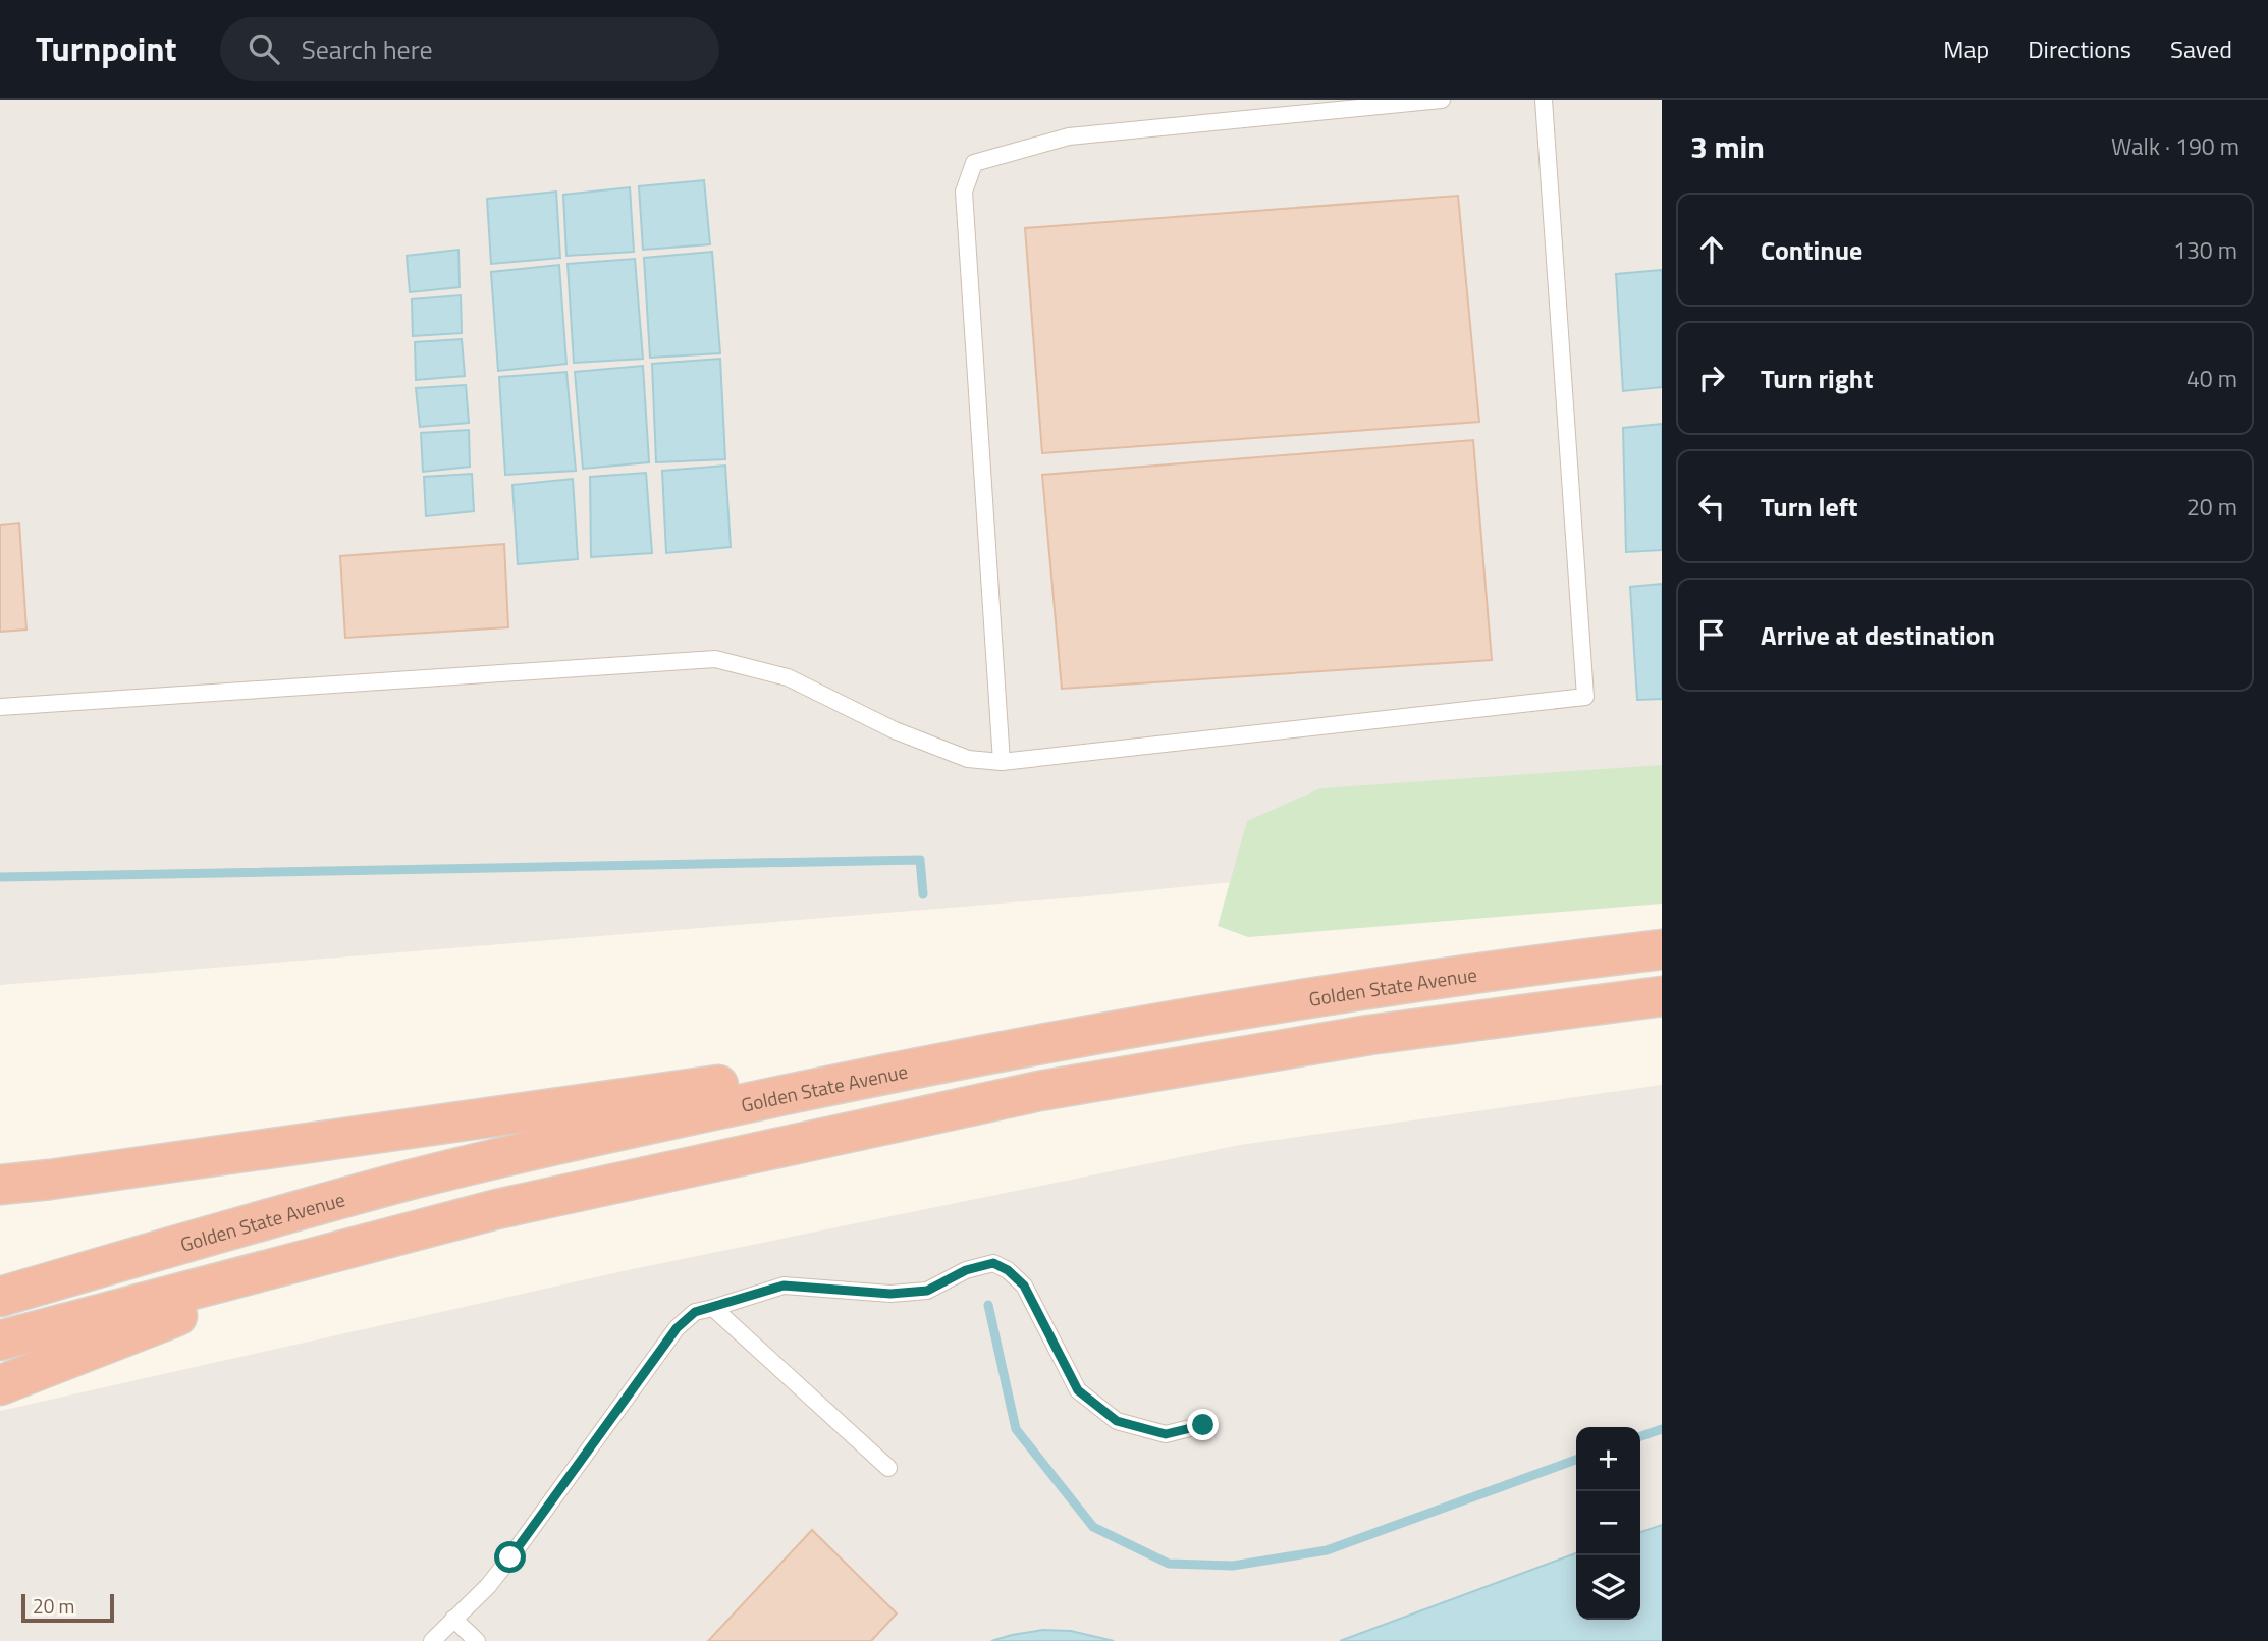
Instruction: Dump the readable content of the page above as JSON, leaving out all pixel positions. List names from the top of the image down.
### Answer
{
  "streets": {
    "highway": ["Golden State Avenue"]
  },
  "scale_bar": "20 m",
  "page": {
    "header": "Turnpoint",
    "search": "Search here",
    "nav": ["Map", "Directions", "Saved"],
    "heading": ["3 min", "Walk · 190 m"],
    "list": [
      ["Continue", "130 m"],
      ["Turn right", "40 m"],
      ["Turn left", "20 m"],
      "Arrive at destination"
    ],
    "map_buttons": ["+", "−"],
    "scale": "20 m"
  }
}
